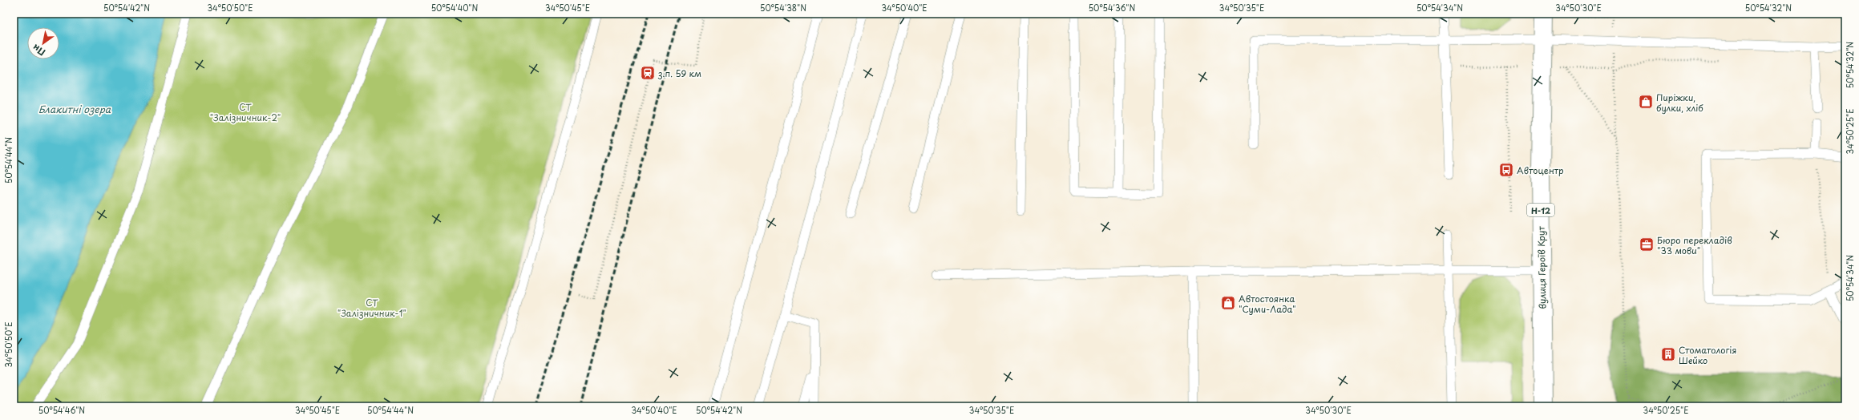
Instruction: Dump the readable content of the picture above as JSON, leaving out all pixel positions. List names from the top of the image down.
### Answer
{
  "streets": {
    "main road": ["Н-12", "вулиця Героїв Крут"]
  },
  "water": ["Блакитні озера"],
  "parks": ["СТ \"Залізничник-2\"", "СТ \"Залізничник-1\""],
  "places": {
    "station": ["з.п. 59 км"],
    "shop": ["Пиріжки, булки, хліб", "Автостоянка \"Суми-Лада\""],
    "bus stop": ["Автоцентр"],
    "office": ["Бюро перекладів \"33 мови\""],
    "building": ["Стоматологія Шейко"]
  },
  "north": "bottom left",
  "coordinates": [
    "50°54'42\"N",
    "34°50'50\"E",
    "50°54'40\"N",
    "34°50'45\"E",
    "50°54'38\"N",
    "34°50'40\"E",
    "50°54'36\"N",
    "34°50'35\"E",
    "50°54'34\"N",
    "34°50'30\"E",
    "50°54'32\"N",
    "34°50'25\"E",
    "50°54'44\"N",
    "50°54'46\"N"
  ]
}
